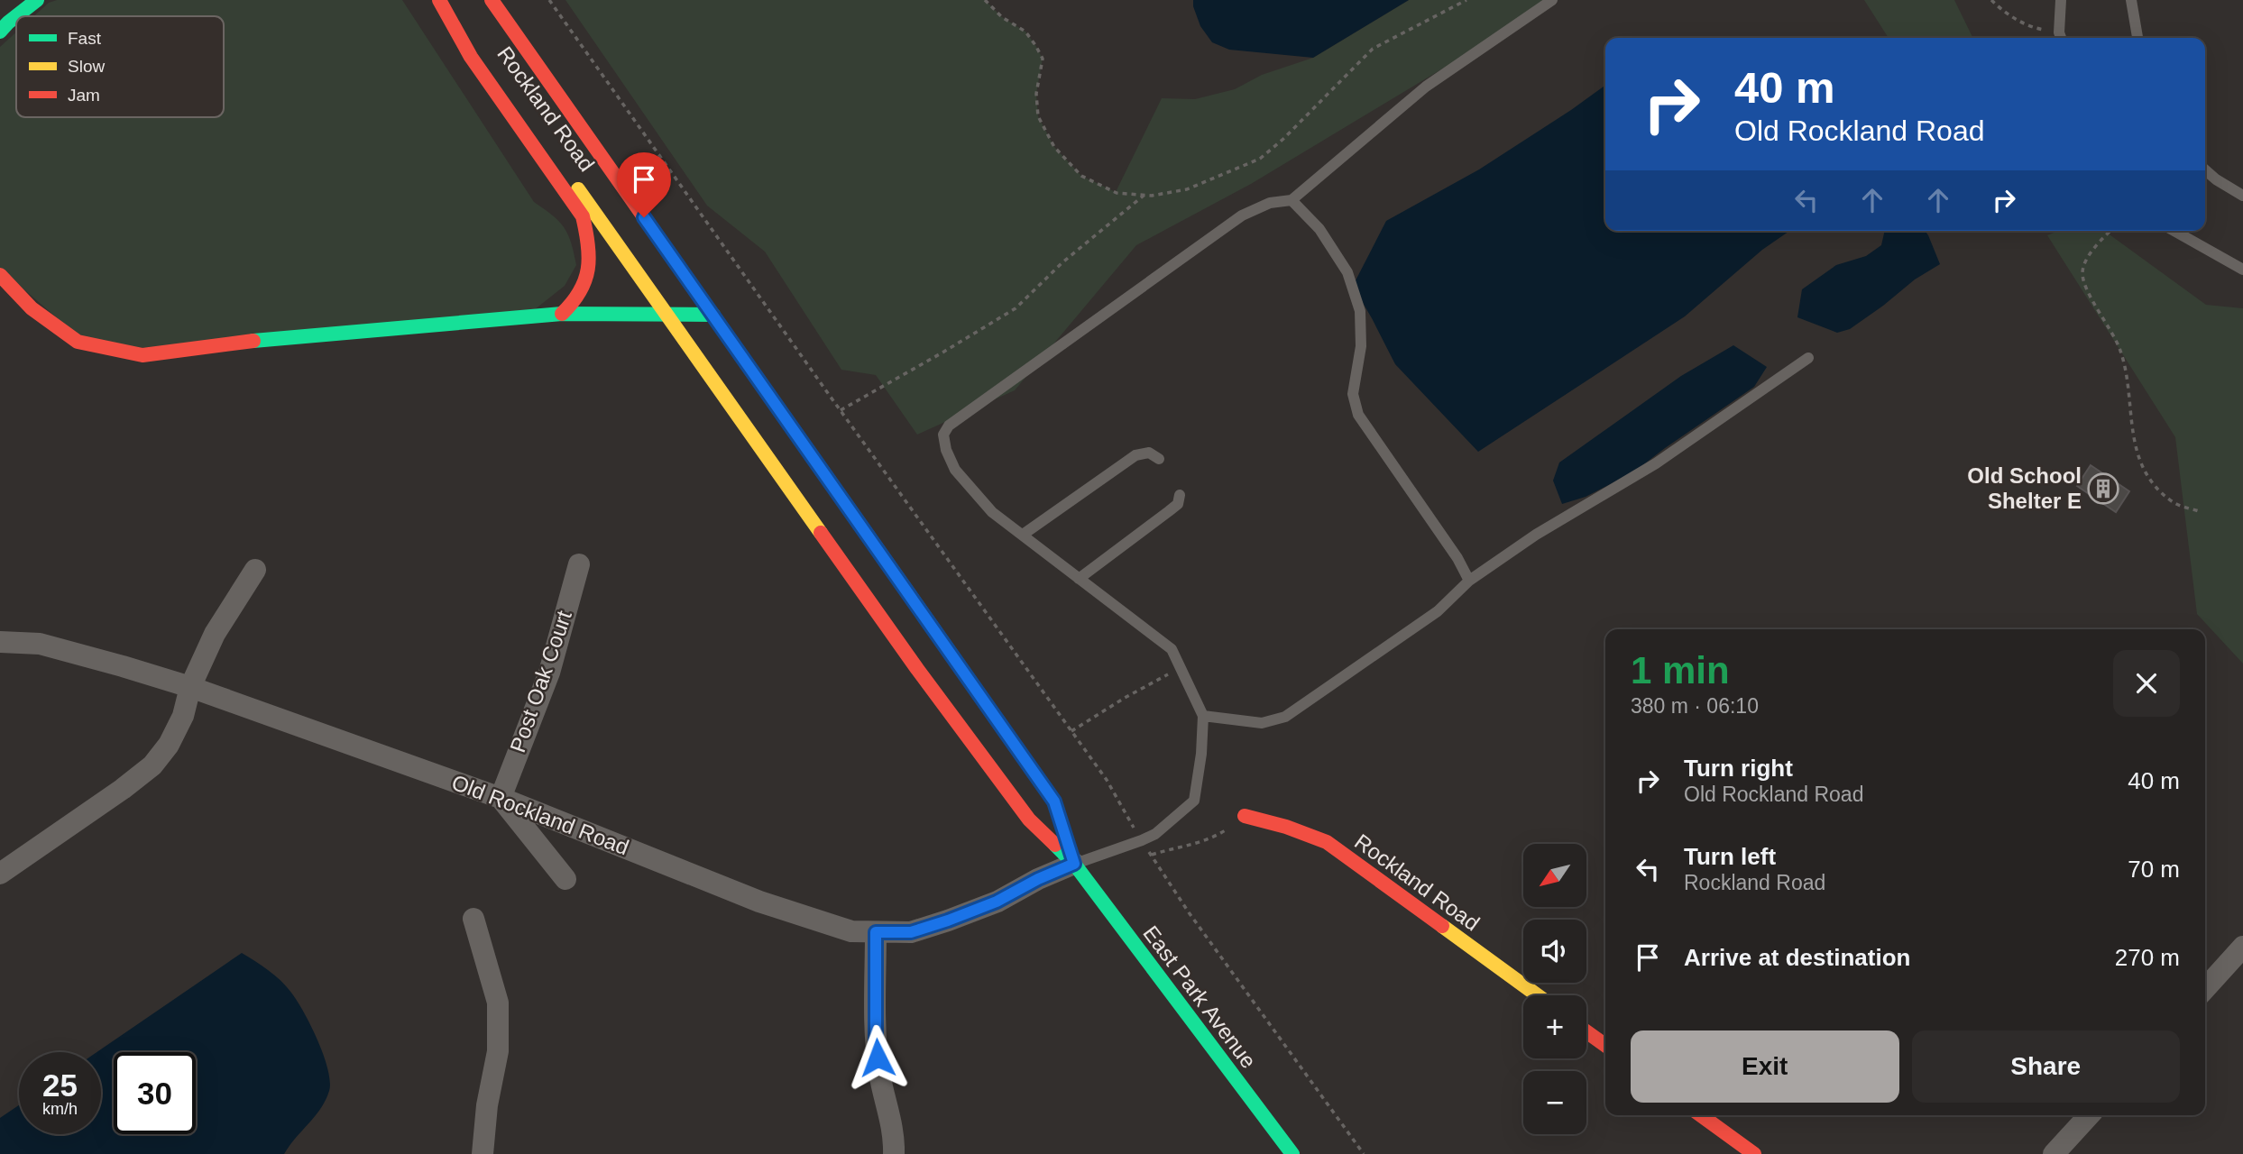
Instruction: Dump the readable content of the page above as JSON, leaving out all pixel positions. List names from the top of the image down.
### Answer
{
  "streets": {
    "main road": ["Rockland Road", "East Park Avenue"],
    "street": ["Post Oak Court", "Old Rockland Road"]
  },
  "crossings": [
    ["Rockland Road", "Old Rockland Road"],
    ["Rockland Road", "East Park Avenue"],
    ["Post Oak Court", "Old Rockland Road"],
    ["Old Rockland Road", "East Park Avenue"]
  ],
  "places": {
    "building": ["Old School Shelter E"]
  },
  "legend": ["Fast", "Slow", "Jam"],
  "north": "bottom left",
  "page": {
    "turn": ["40 m", "Old Rockland Road"],
    "heading": ["1 min", "380 m · 06:10"],
    "list": [
      {
        "name": "Turn right",
        "note": "Old Rockland Road",
        "value": "40 m"
      },
      {
        "name": "Turn left",
        "note": "Rockland Road",
        "value": "70 m"
      },
      {
        "name": "Arrive at destination",
        "value": "270 m"
      }
    ],
    "map_buttons": ["+", "−"],
    "buttons": ["Exit", "Share"],
    "speed": "25 km/h",
    "limit": "30"
  }
}
